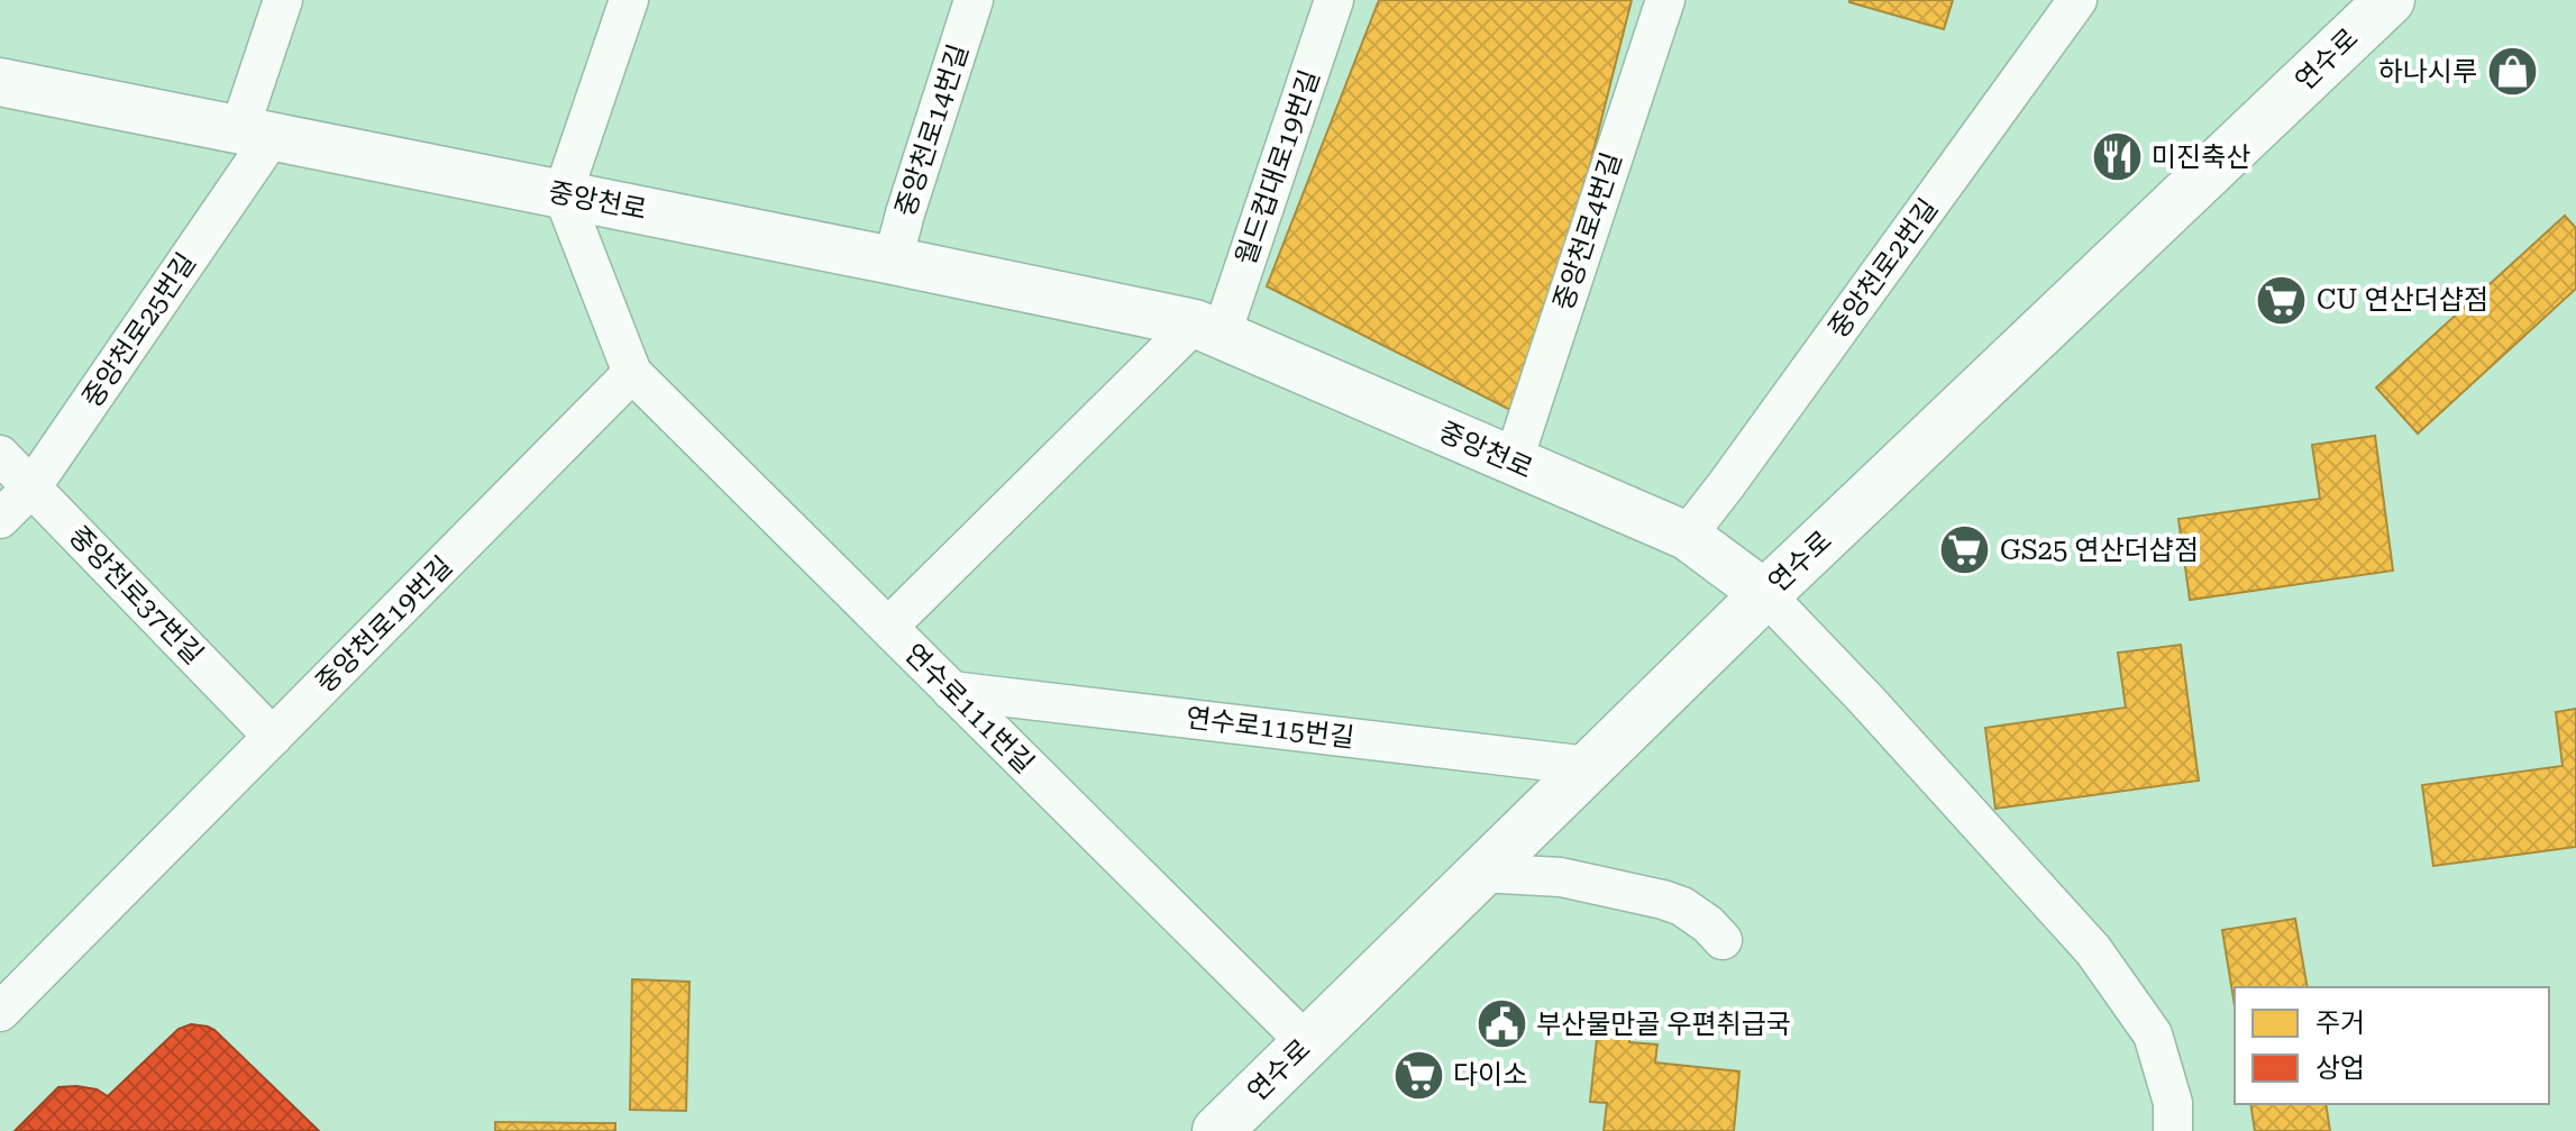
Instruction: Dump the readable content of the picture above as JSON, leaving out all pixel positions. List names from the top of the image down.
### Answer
{
  "streets": {
    "main road": ["연수로"],
    "street": [
      "중앙천로14번길",
      "월드컵대로19번길",
      "중앙천로",
      "중앙천로4번길",
      "중앙천로2번길",
      "중앙천로25번길",
      "중앙천로37번길",
      "중앙천로19번길",
      "연수로111번길",
      "연수로115번길"
    ]
  },
  "crossings": [
    ["연수로", "중앙천로"],
    ["연수로", "연수로111번길"],
    ["연수로", "연수로115번길"],
    ["중앙천로14번길", "중앙천로"],
    ["월드컵대로19번길", "중앙천로"],
    ["중앙천로", "중앙천로4번길"],
    ["중앙천로", "중앙천로2번길"],
    ["중앙천로", "중앙천로25번길"],
    ["중앙천로25번길", "중앙천로37번길"],
    ["중앙천로37번길", "중앙천로19번길"],
    ["중앙천로19번길", "연수로111번길"],
    ["연수로111번길", "연수로115번길"]
  ],
  "places": {
    "shop": ["하나시루"],
    "restaurant": ["미진축산"],
    "supermarket": ["CU 연산더샵점", "GS25 연산더샵점", "다이소"],
    "public building": ["부산물만골 우편취급국"]
  },
  "legend": ["주거", "상업"]
}
